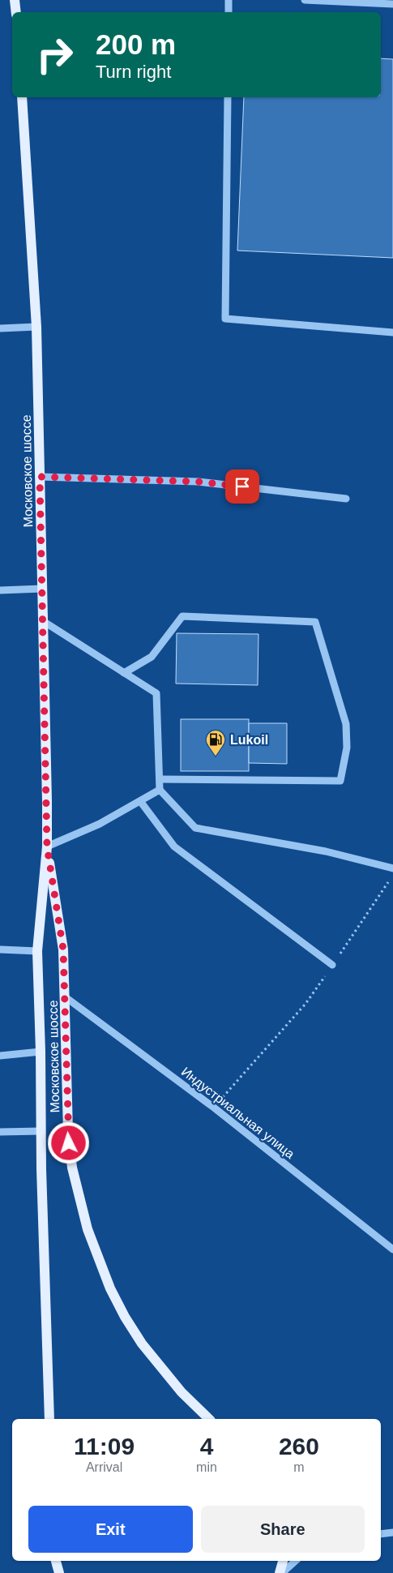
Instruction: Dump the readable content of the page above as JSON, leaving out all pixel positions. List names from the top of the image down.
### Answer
{
  "streets": {
    "main road": ["Московское шоссе"],
    "street": ["Индустриальная улица"]
  },
  "crossings": [
    ["Московское шоссе", "Индустриальная улица"]
  ],
  "places": {
    "fuel station": ["Lukoil"]
  },
  "page": {
    "turn": ["200 m", "Turn right"],
    "eta": [
      "11:09",
      "Arrival",
      "4",
      "min",
      "260",
      "m"
    ],
    "buttons": ["Exit", "Share"]
  }
}
